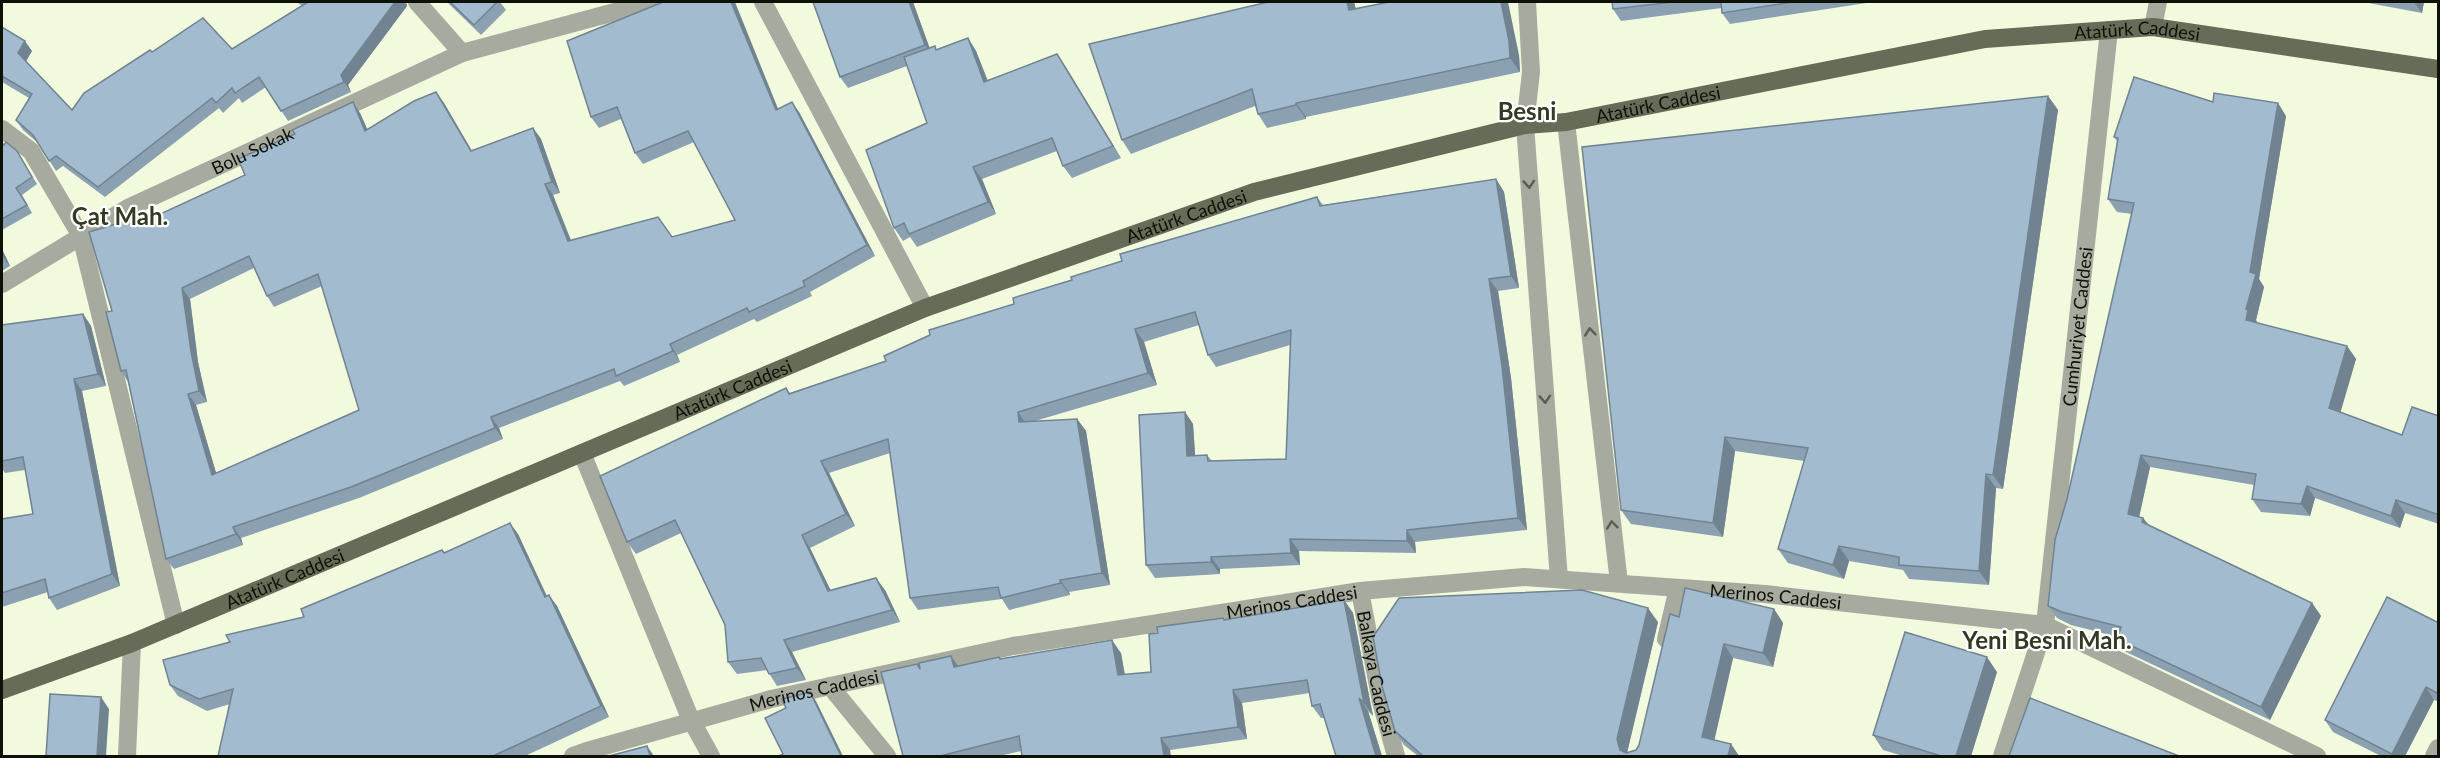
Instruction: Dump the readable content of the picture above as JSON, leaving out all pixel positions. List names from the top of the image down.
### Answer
{
  "streets": {
    "main road": ["Atatürk Caddesi"],
    "street": [
      "Bolu Sokak",
      "Cumhuriyet Caddesi",
      "Merinos Caddesi",
      "Balkaya Caddesi"
    ]
  },
  "crossings": [
    ["Atatürk Caddesi", "Cumhuriyet Caddesi"],
    ["Cumhuriyet Caddesi", "Merinos Caddesi"],
    ["Merinos Caddesi", "Balkaya Caddesi"]
  ],
  "districts": ["Besni", "Çat Mah.", "Yeni Besni Mah."]
}
